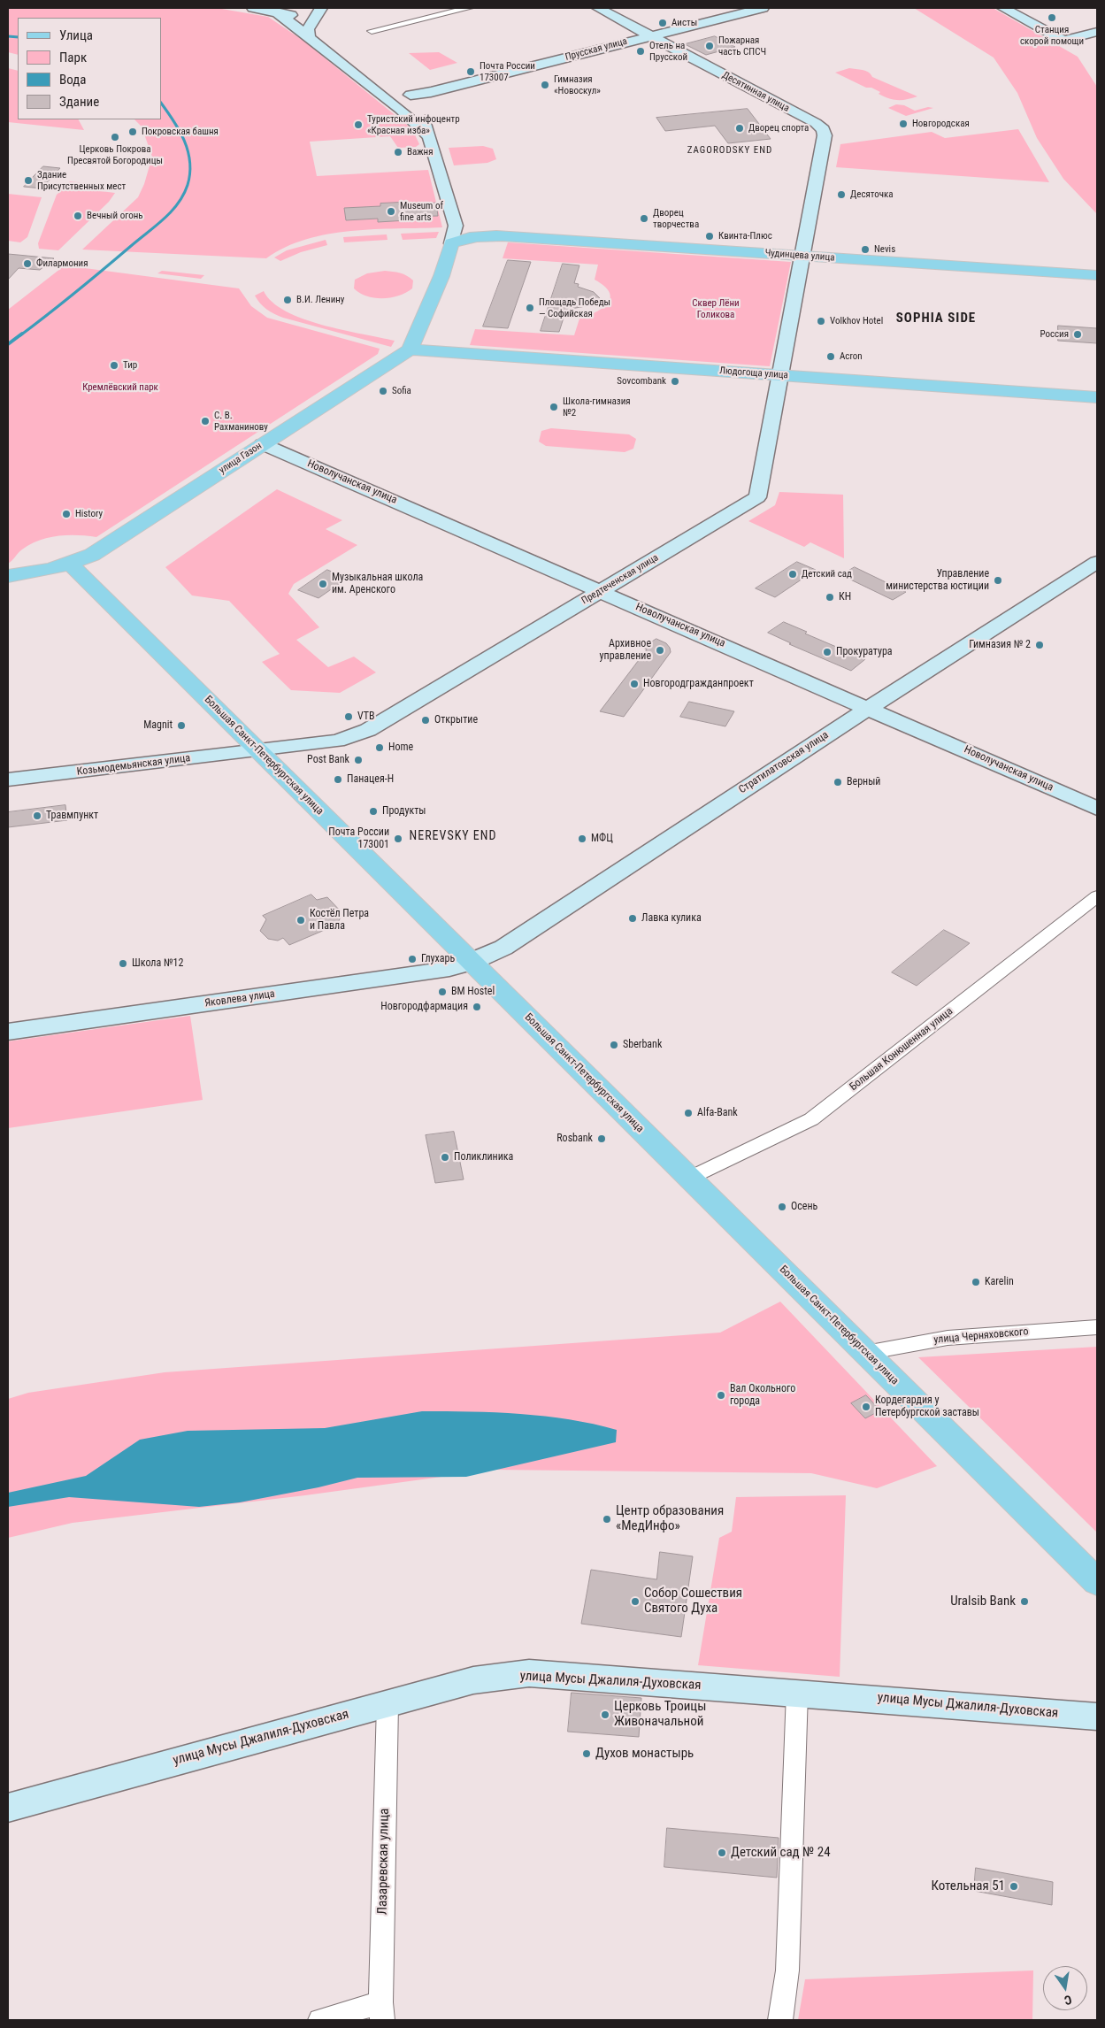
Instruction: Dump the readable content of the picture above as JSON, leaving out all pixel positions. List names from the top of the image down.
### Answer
{
  "streets": {
    "main road": [
      "Чудинцева улица",
      "Людогоща улица",
      "улица Газон",
      "Большая Санкт-Петербургская улица"
    ],
    "street": [
      "Прусская улица",
      "Десятинная улица",
      "Новолучанская улица",
      "Предтеченская улица",
      "Стратилатовская улица",
      "Козьмодемьянская улица",
      "Яковлева улица",
      "Большая Конюшенная улица",
      "улица Черняховского",
      "улица Мусы Джалиля-Духовская",
      "Лазаревская улица"
    ]
  },
  "crossings": [
    ["Прусская улица", "Десятинная улица"],
    ["Десятинная улица", "Чудинцева улица"],
    ["Десятинная улица", "Предтеченская улица"],
    ["Чудинцева улица", "Предтеченская улица"],
    ["Людогоща улица", "улица Газон"],
    ["Людогоща улица", "Предтеченская улица"],
    ["улица Газон", "Новолучанская улица"],
    ["улица Газон", "Большая Санкт-Петербургская улица"],
    ["Новолучанская улица", "Предтеченская улица"],
    ["Новолучанская улица", "Стратилатовская улица"],
    ["Предтеченская улица", "Большая Санкт-Петербургская улица"],
    ["Предтеченская улица", "Козьмодемьянская улица"],
    ["Большая Санкт-Петербургская улица", "Стратилатовская улица"],
    ["Большая Санкт-Петербургская улица", "Козьмодемьянская улица"],
    ["Большая Санкт-Петербургская улица", "Яковлева улица"],
    ["Большая Санкт-Петербургская улица", "Большая Конюшенная улица"],
    ["Большая Санкт-Петербургская улица", "улица Черняховского"],
    ["Стратилатовская улица", "Яковлева улица"],
    ["улица Мусы Джалиля-Духовская", "Лазаревская улица"]
  ],
  "districts": ["ZAGORODSKY END", "SOPHIA SIDE", "NEREVSKY END"],
  "parks": ["Сквер Лёни Голикова", "Кремлёвский парк"],
  "places": [
    "Станция скорой помощи",
    "Аисты",
    "Пожарная часть СПСЧ",
    "Отель на Прусской",
    "Почта России 173007",
    "Гимназия «Новоскул»",
    "Новгородская",
    "Туристский инфоцентр «Красная изба»",
    "Дворец спорта",
    "Покровская башня",
    "Церковь Покрова Пресвятой Богородицы",
    "Важня",
    "Здание Присутственных мест",
    "Десяточка",
    "Museum of fine arts",
    "Вечный огонь",
    "Дворец творчества",
    "Квинта-Плюс",
    "Nevis",
    "Филармония",
    "В.И. Ленину",
    "Площадь Победы — Софийская",
    "Volkhov Hotel",
    "Россия",
    "Acron",
    "Тир",
    "Sovcombank",
    "Sofia",
    "Школа-гимназия №2",
    "С. В. Рахманинову",
    "History",
    "Детский сад",
    "Управление министерства юстиции",
    "Музыкальная школа им. Аренского",
    "КН",
    "Гимназия № 2",
    "Архивное управление",
    "Прокуратура",
    "Новгородгражданпроект",
    "VTB",
    "Открытие",
    "Magnit",
    "Home",
    "Post Bank",
    "Панацея-Н",
    "Верный",
    "Продукты",
    "Травмпункт",
    "Почта России 173001",
    "МФЦ",
    "Лавка кулика",
    "Костёл Петра и Павла",
    "Глухарь",
    "Школа №12",
    "BM Hostel",
    "Новгородфармация",
    "Sberbank",
    "Alfa-Bank",
    "Rosbank",
    "Поликлиника",
    "Осень",
    "Karelin",
    "Вал Окольного города",
    "Кордегардия у Петербургской заставы",
    "Центр образования «МедИнфо»",
    "Собор Сошествия Святого Духа",
    "Uralsib Bank",
    "Церковь Троицы Живоначальной",
    "Духов монастырь",
    "Детский сад № 24",
    "Котельная 51"
  ],
  "legend": [
    "Улица",
    "Парк",
    "Вода",
    "Здание"
  ],
  "north": "bottom"
}
